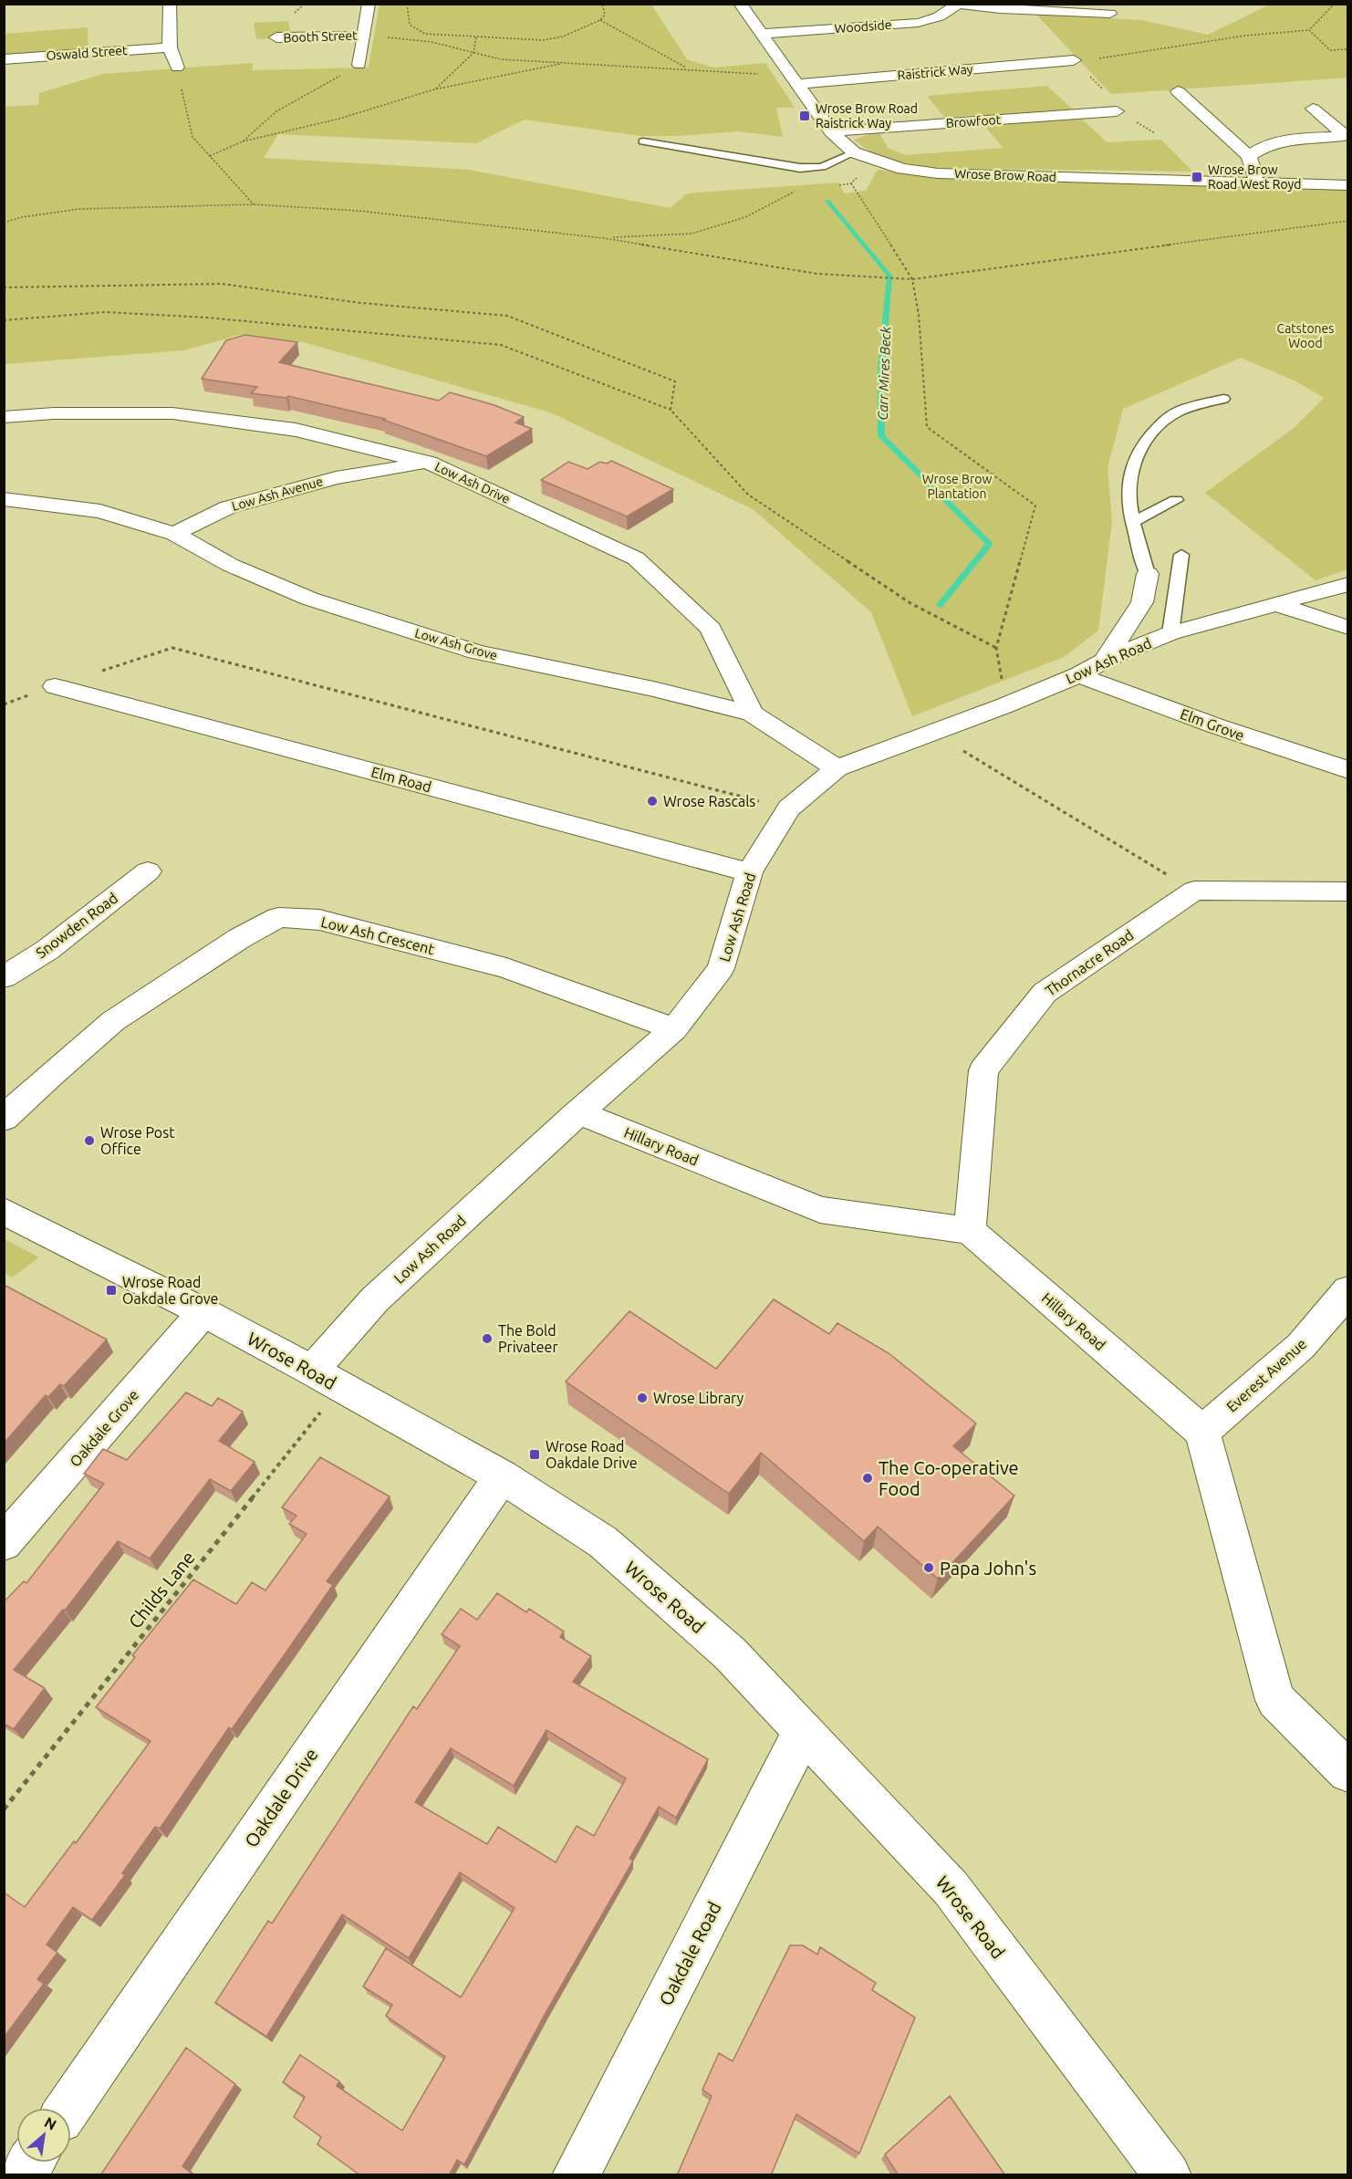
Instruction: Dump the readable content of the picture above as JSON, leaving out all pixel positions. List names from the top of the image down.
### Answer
{
  "streets": {
    "street": [
      "Woodside",
      "Booth Street",
      "Oswald Street",
      "Raistrick Way",
      "Browfoot",
      "Wrose Brow Road",
      "Low Ash Drive",
      "Low Ash Avenue",
      "Low Ash Grove",
      "Low Ash Road",
      "Elm Grove",
      "Elm Road",
      "Snowden Road",
      "Low Ash Crescent",
      "Thornacre Road",
      "Hillary Road",
      "Wrose Road",
      "Everest Avenue",
      "Oakdale Grove",
      "Oakdale Drive",
      "Oakdale Road"
    ],
    "path": ["Childs Lane"]
  },
  "crossings": [
    ["Woodside", "Wrose Brow Road"],
    ["Raistrick Way", "Wrose Brow Road"],
    ["Browfoot", "Wrose Brow Road"],
    ["Low Ash Drive", "Low Ash Avenue"],
    ["Low Ash Drive", "Low Ash Grove"],
    ["Low Ash Avenue", "Low Ash Grove"],
    ["Low Ash Road", "Elm Grove"],
    ["Low Ash Road", "Elm Road"],
    ["Low Ash Road", "Low Ash Crescent"],
    ["Low Ash Road", "Hillary Road"],
    ["Low Ash Road", "Wrose Road"],
    ["Low Ash Road", "Childs Lane"],
    ["Thornacre Road", "Hillary Road"],
    ["Hillary Road", "Everest Avenue"],
    ["Wrose Road", "Oakdale Grove"],
    ["Wrose Road", "Childs Lane"],
    ["Wrose Road", "Oakdale Drive"],
    ["Wrose Road", "Oakdale Road"]
  ],
  "water": ["Carr Mires Beck"],
  "parks": ["Catstones Wood", "Wrose Brow Plantation"],
  "places": {
    "transit": [
      "Wrose Brow Road Raistrick Way",
      "Wrose Brow Road West Royd",
      "Wrose Road Oakdale Grove",
      "Wrose Road Oakdale Drive"
    ],
    "other": [
      "Wrose Rascals",
      "Wrose Post Office",
      "The Bold Privateer",
      "Wrose Library",
      "The Co-operative Food",
      "Papa John's"
    ]
  },
  "north": "top right"
}
